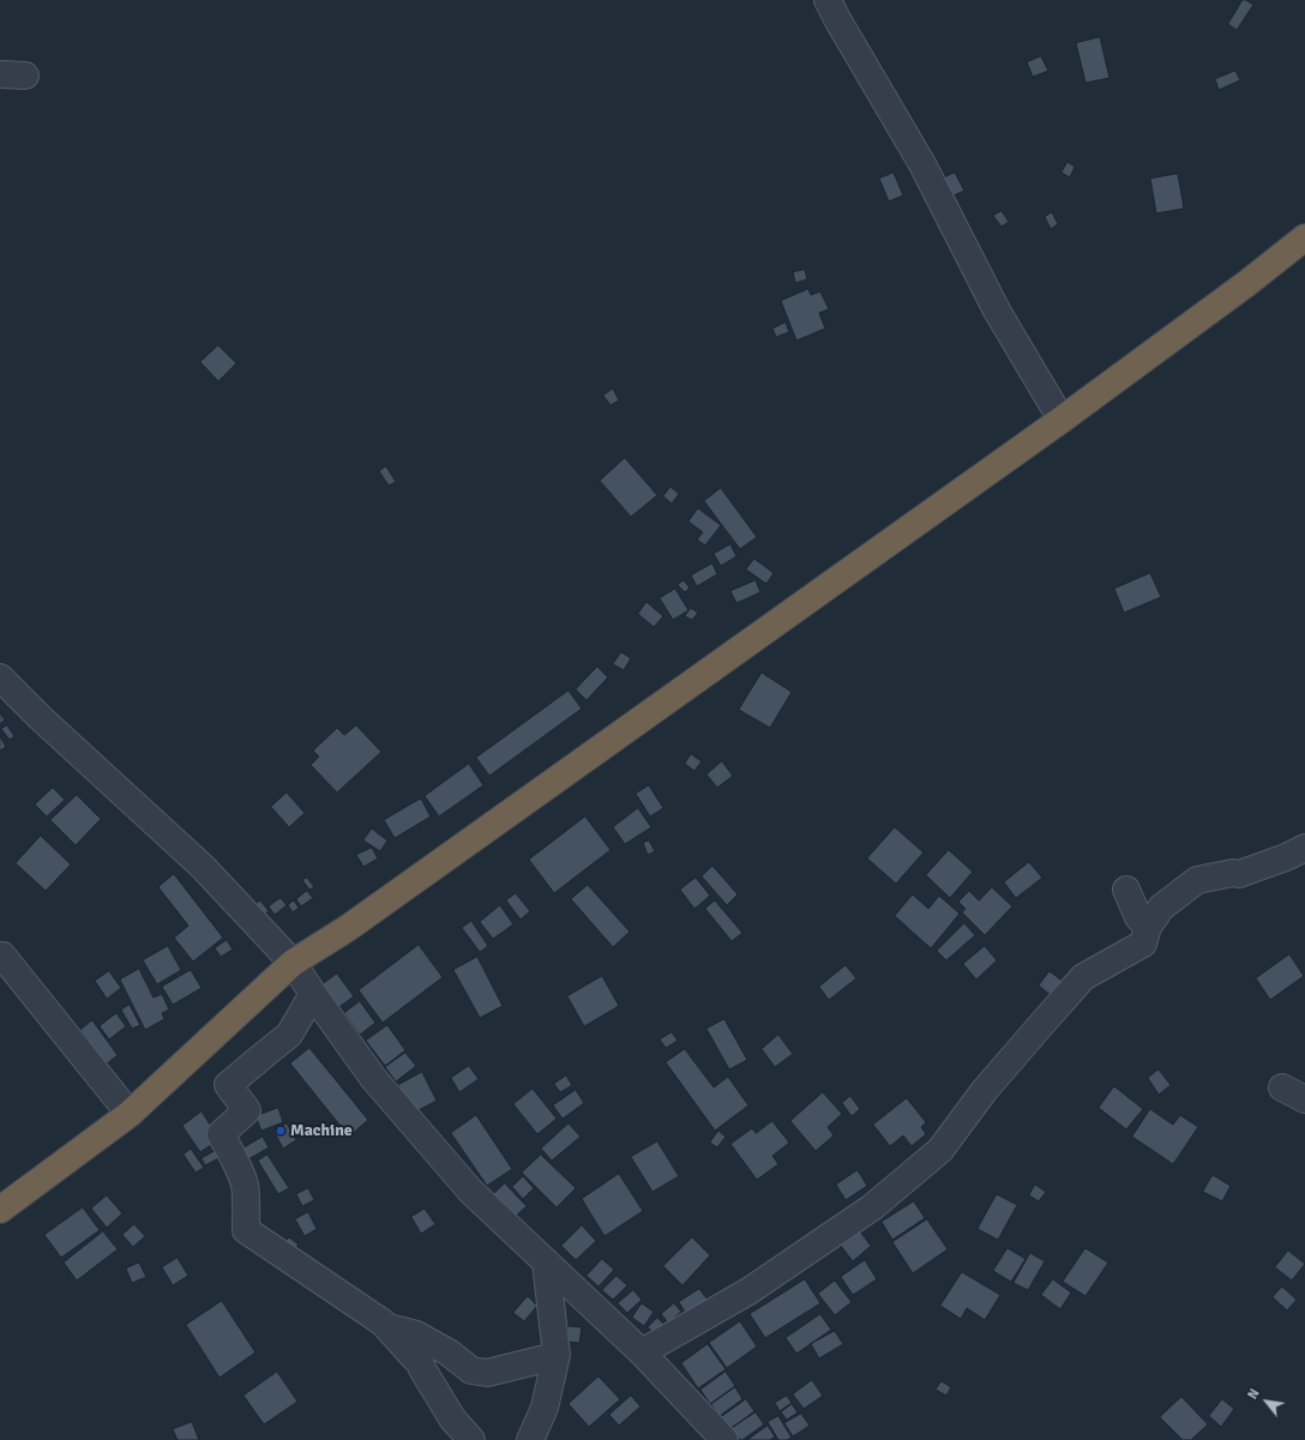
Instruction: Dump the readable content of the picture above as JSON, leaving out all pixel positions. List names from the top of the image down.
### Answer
{
  "places": ["Machine"],
  "north": "top left"
}
